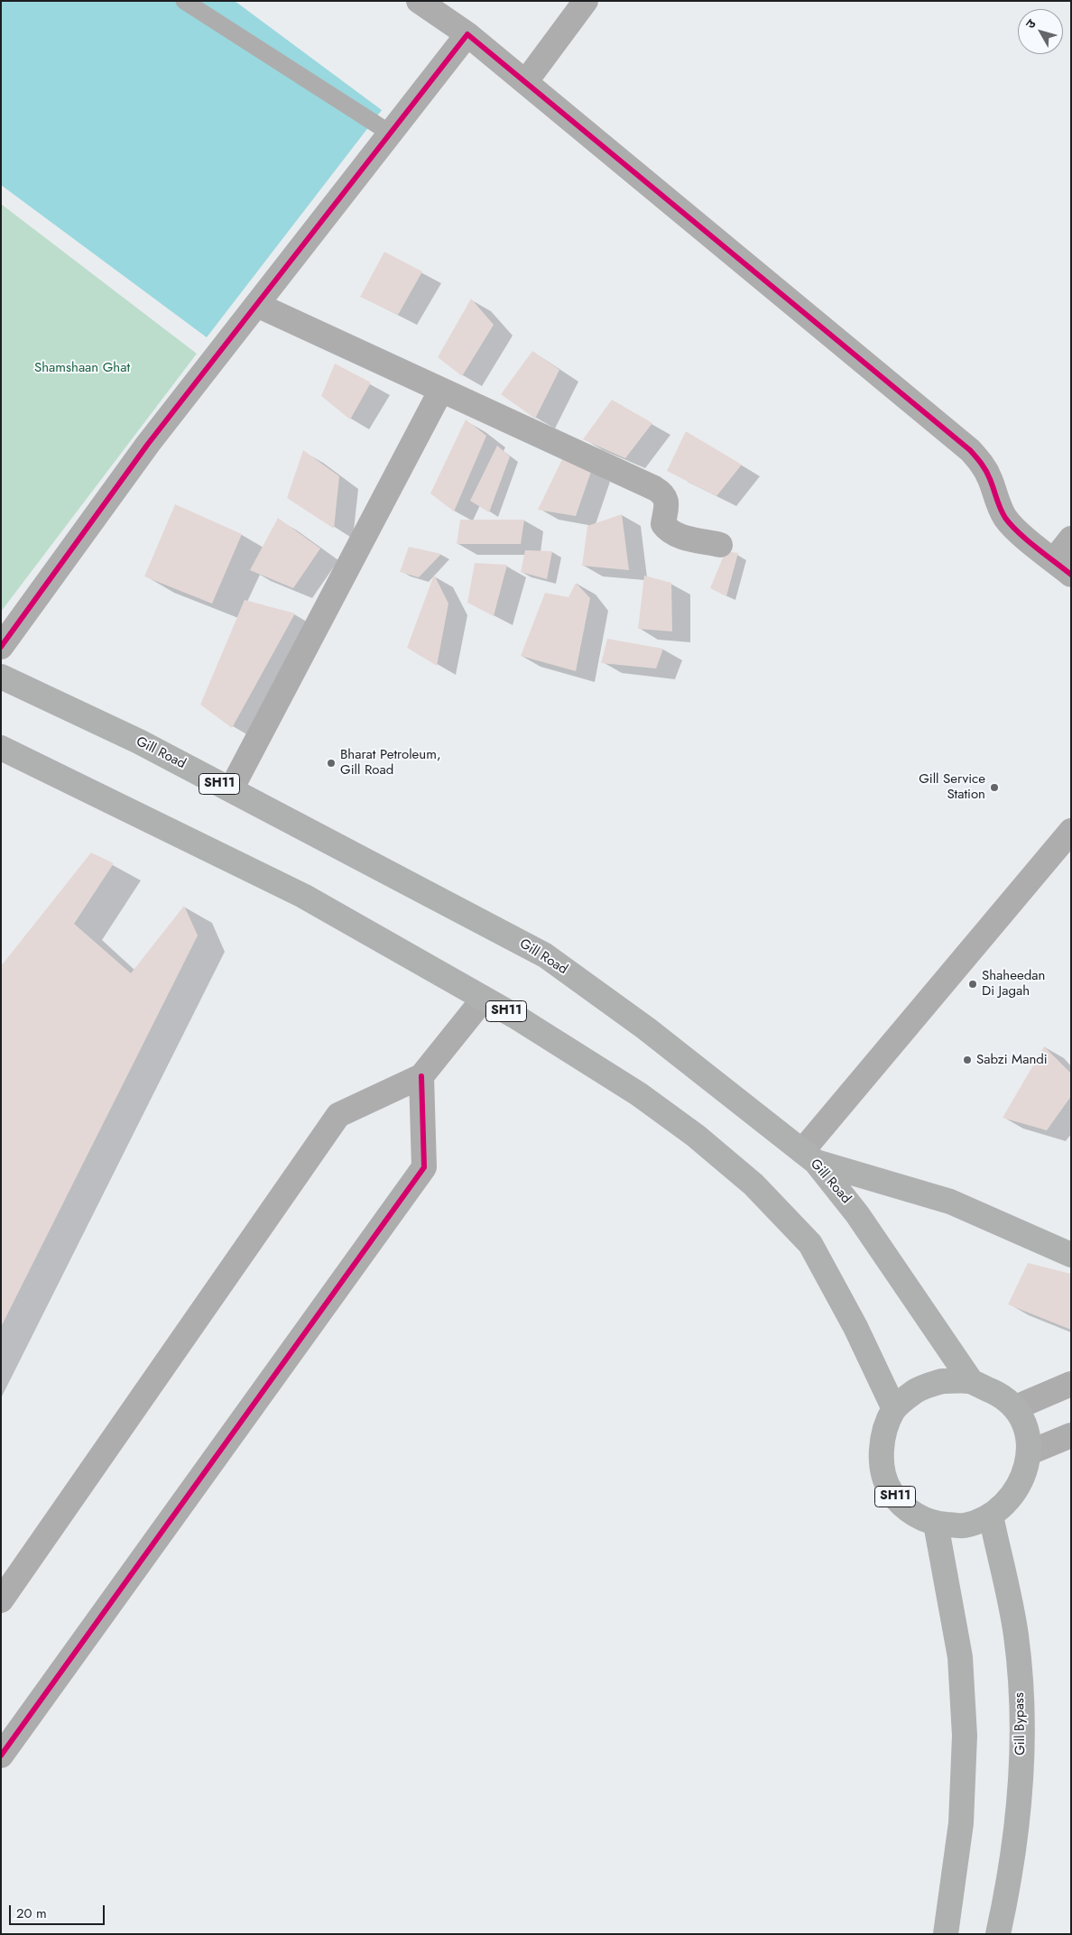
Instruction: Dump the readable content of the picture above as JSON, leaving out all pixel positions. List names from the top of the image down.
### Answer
{
  "streets": {
    "main road": ["Gill Road", "SH11", "Gill Bypass"]
  },
  "crossings": [
    ["Gill Road", "SH11"],
    ["Gill Road", "Gill Bypass"],
    ["SH11", "Gill Bypass"]
  ],
  "parks": ["Shamshaan Ghat"],
  "places": [
    "Bharat Petroleum, Gill Road",
    "Gill Service Station",
    "Shaheedan Di Jagah",
    "Sabzi Mandi"
  ],
  "scale_bar": "20 m",
  "north": "top left"
}
